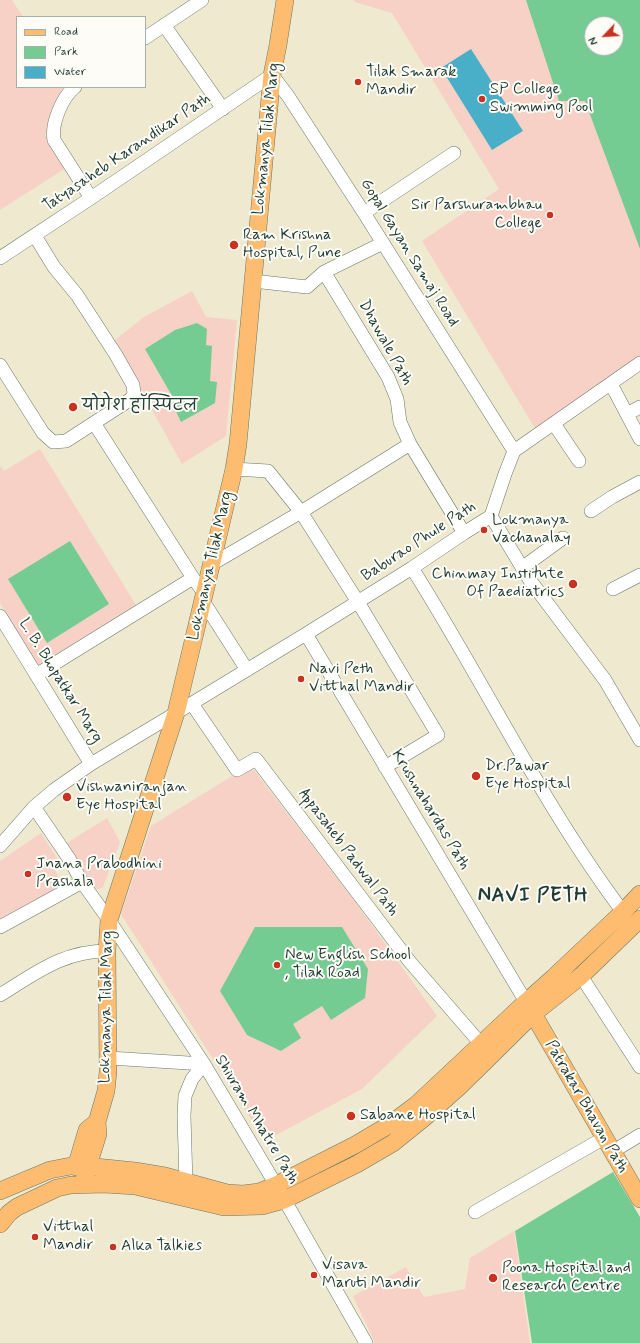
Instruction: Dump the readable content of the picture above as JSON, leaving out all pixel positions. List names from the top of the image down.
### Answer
{
  "streets": {
    "main road": ["Lokmanya Tilak Marg", "Patrakar Bhavan Path"],
    "street": [
      "Tatyasaheb Karandikar Path",
      "Gopal Gayan Samaj Road",
      "Dhawale Path",
      "Baburao Phule Path",
      "L. B. Bhopatkar Marg",
      "Krushnahardas Path",
      "Appasaheb Padwal Path",
      "Shivram Mhatre Path"
    ]
  },
  "crossings": [
    ["Lokmanya Tilak Marg", "Tatyasaheb Karandikar Path"],
    ["Lokmanya Tilak Marg", "Gopal Gayan Samaj Road"],
    ["Lokmanya Tilak Marg", "Baburao Phule Path"],
    ["Lokmanya Tilak Marg", "Shivram Mhatre Path"],
    ["Tatyasaheb Karandikar Path", "Gopal Gayan Samaj Road"],
    ["Gopal Gayan Samaj Road", "Baburao Phule Path"],
    ["Dhawale Path", "Baburao Phule Path"],
    ["Baburao Phule Path", "L. B. Bhopatkar Marg"],
    ["Baburao Phule Path", "Krushnahardas Path"],
    ["Baburao Phule Path", "Appasaheb Padwal Path"],
    ["Baburao Phule Path", "Shivram Mhatre Path"],
    ["Krushnahardas Path", "Patrakar Bhavan Path"]
  ],
  "districts": ["NAVI PETH"],
  "places": [
    "Tilak Smarak Mandir",
    "SP College Swimming Pool",
    "Sir Parshurambhau College",
    "Ram Krishna Hospital, Pune",
    "योगेश हॉस्पिटल",
    "Lokmanya Vachanalay",
    "Chinmay Institute Of Paediatrics",
    "Navi Peth Vitthal Mandir",
    "Dr.Pawar Eye Hospital",
    "Vishwaniranjan Eye Hospital",
    "Jnana Prabodhini Prashala",
    "New English School , Tilak Road",
    "Sabane Hospital",
    "Vitthal Mandir",
    "Alka Talkies",
    "Visava Maruti Mandir",
    "Poona Hospital and Research Centre"
  ],
  "legend": ["Road", "Park", "Water"],
  "north": "bottom left"
}
